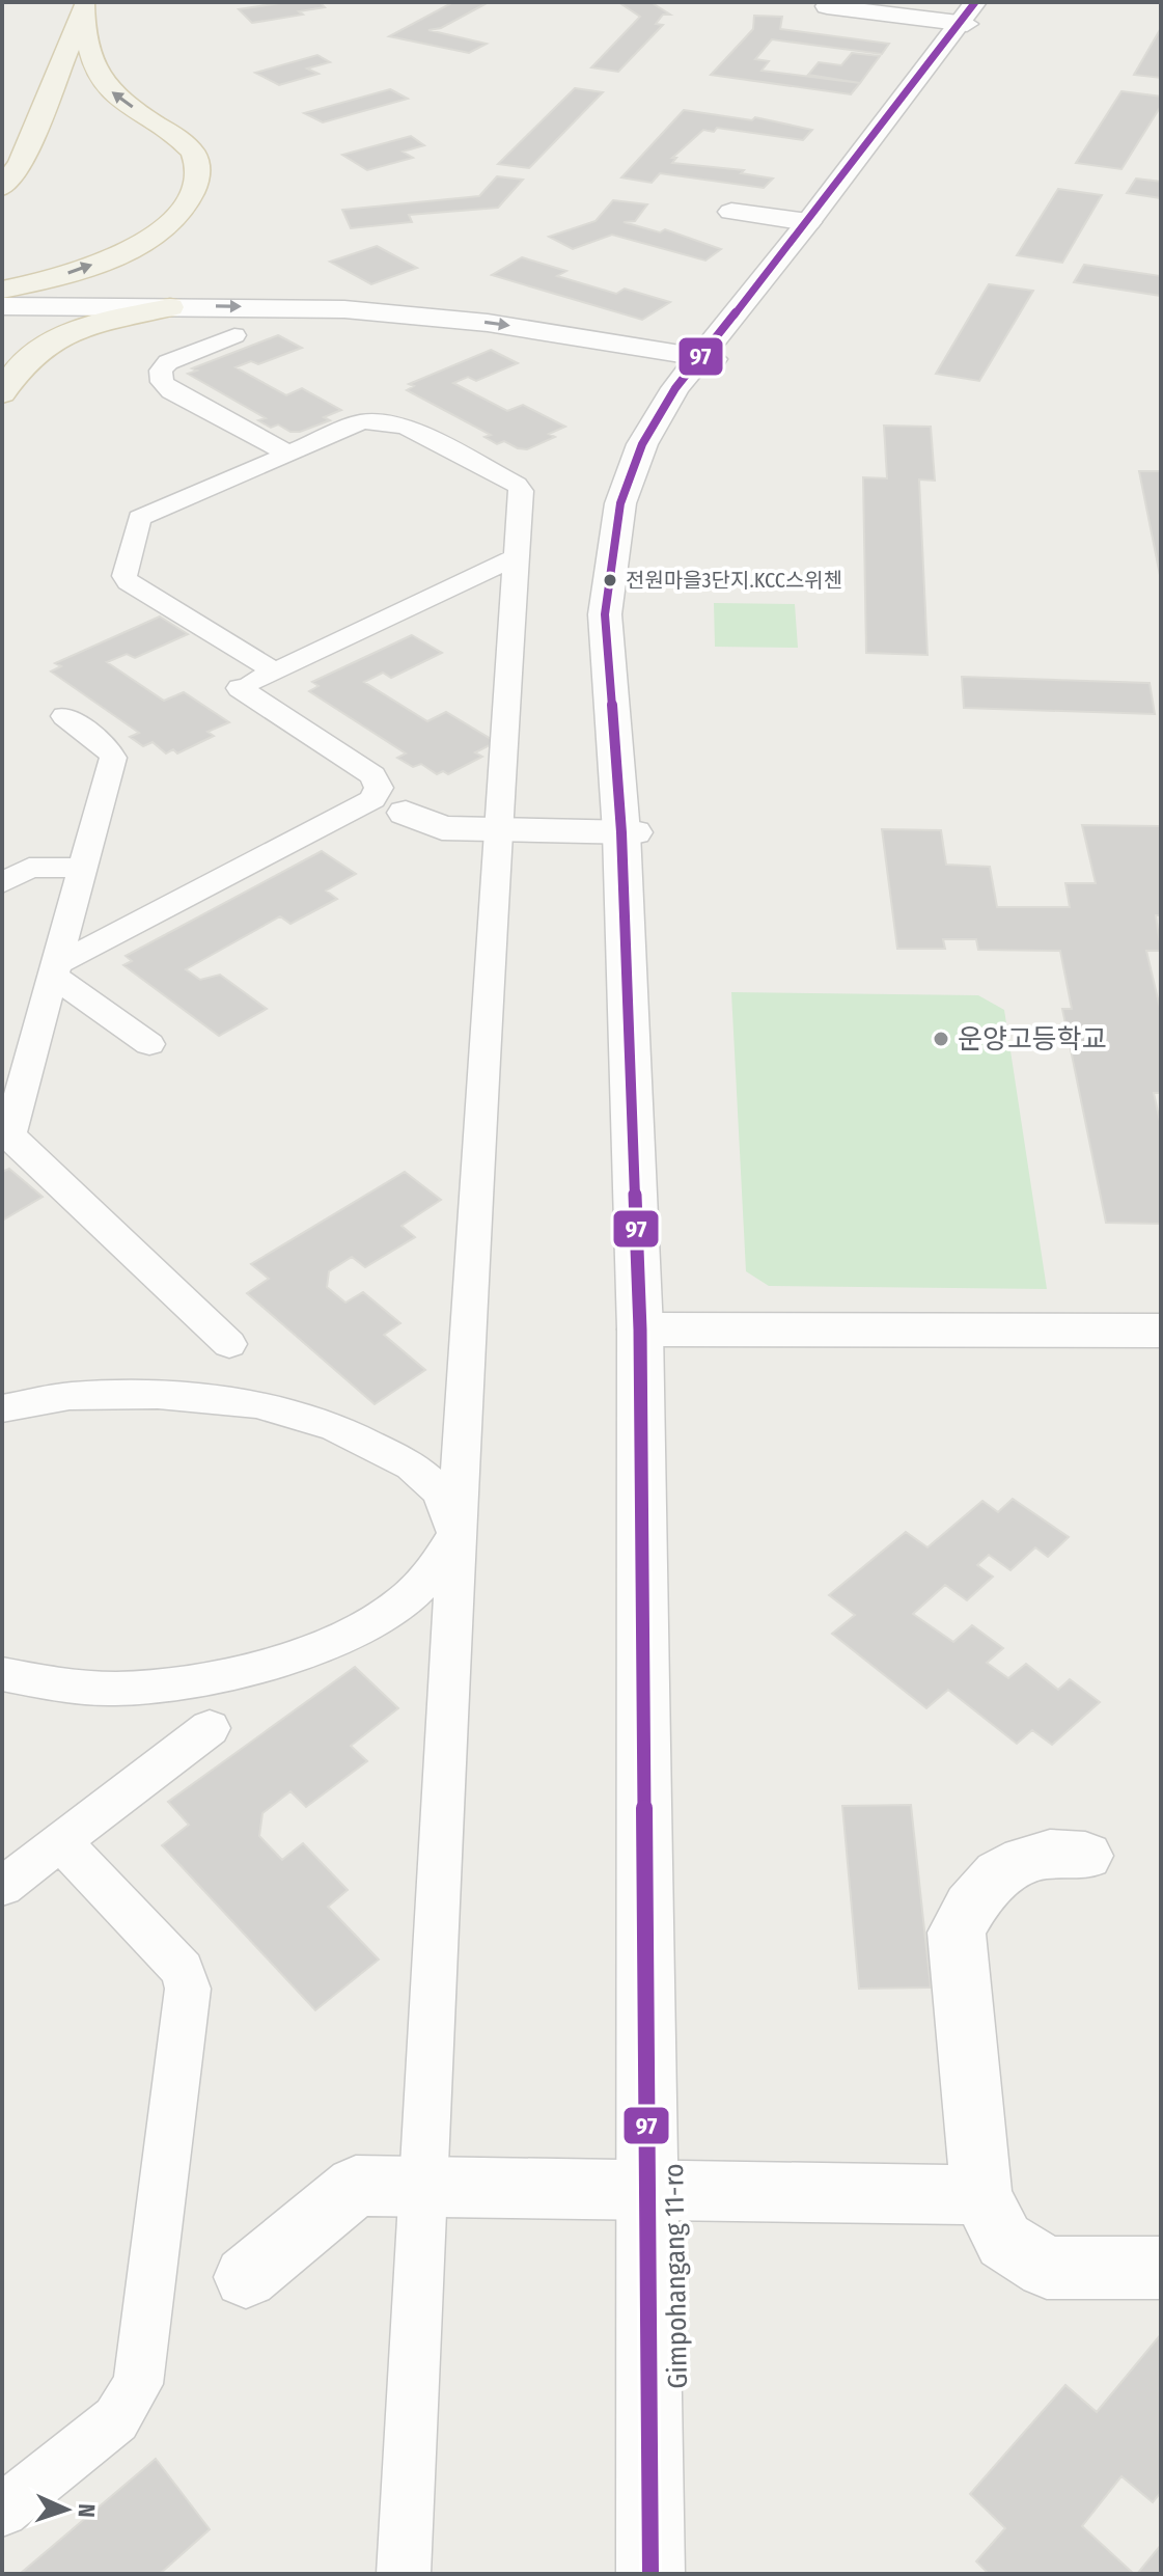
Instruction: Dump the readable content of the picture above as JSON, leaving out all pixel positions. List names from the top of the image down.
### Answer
{
  "streets": {
    "street": ["Gimpohangang 11-ro"]
  },
  "places": ["전원마을3단지.KCC스위첸", "운양고등학교"],
  "lines": ["transit line 97"],
  "north": "right"
}
